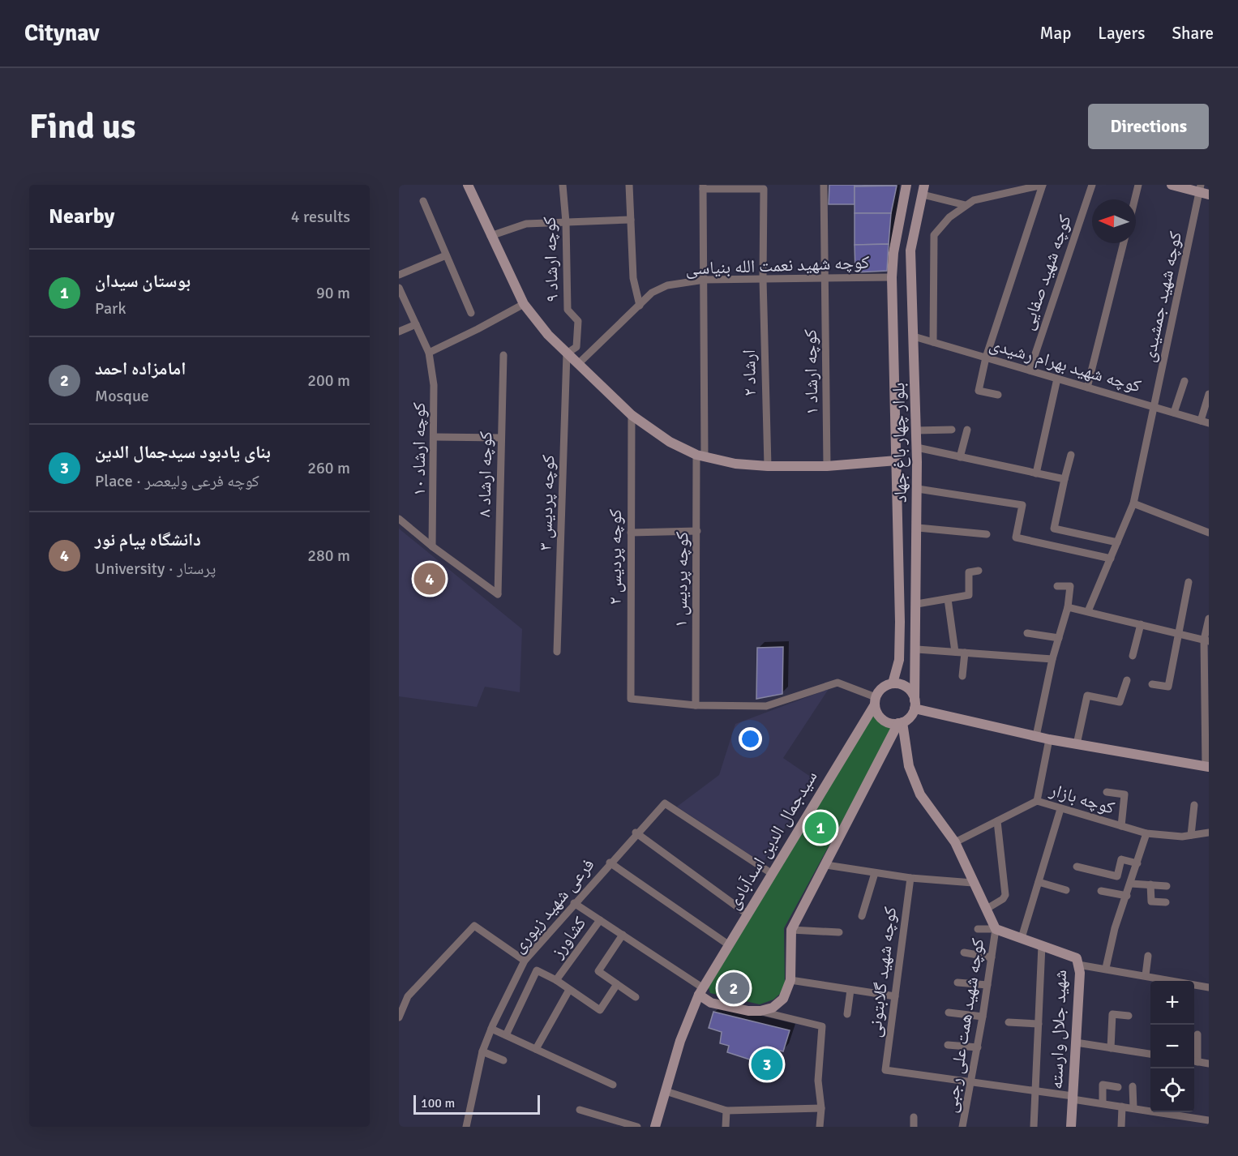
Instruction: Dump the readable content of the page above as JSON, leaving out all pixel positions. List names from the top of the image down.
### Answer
{
  "streets": {
    "street": [
      "کوچه ارشاد ۹",
      "کوچه شهید نعمت الله بنیاسی",
      "کوچه شهید صفایی",
      "کوچه شهید جمشیدی",
      "کوچه شهید بهرام رشیدی",
      "کوچه ارشاد ۱",
      "ارشاد ۲",
      "بلوار چهار باغ جهاد",
      "کوچه ارشاد ۱۰",
      "کوچه ارشاد ۸",
      "کوچه پردیس ۳",
      "کوچه پردیس ۲",
      "کوچه پردیس ۱",
      "کوچه بازار",
      "سیدجمال الدین اسدآبادی",
      "فرعی شهید زیوری",
      "کشاورز",
      "کوچه شهید گلابتونی",
      "کوچه شهید همت علی رجبی",
      "شهید جلال وارسته"
    ]
  },
  "crossings": [
    ["کوچه ارشاد ۹", "کوچه پردیس ۳"],
    ["کوچه شهید نعمت الله بنیاسی", "کوچه ارشاد ۱"],
    ["کوچه شهید نعمت الله بنیاسی", "ارشاد ۲"],
    ["کوچه شهید نعمت الله بنیاسی", "بلوار چهار باغ جهاد"],
    ["کوچه شهید نعمت الله بنیاسی", "کوچه پردیس ۱"],
    ["کوچه شهید صفایی", "کوچه شهید بهرام رشیدی"],
    ["کوچه شهید جمشیدی", "کوچه شهید بهرام رشیدی"],
    ["کوچه شهید بهرام رشیدی", "بلوار چهار باغ جهاد"],
    ["ارشاد ۲", "کوچه پردیس ۱"],
    ["بلوار چهار باغ جهاد", "سیدجمال الدین اسدآبادی"],
    ["کوچه ارشاد ۱۰", "کوچه ارشاد ۸"],
    ["کوچه پردیس ۲", "کوچه پردیس ۱"],
    ["سیدجمال الدین اسدآبادی", "فرعی شهید زیوری"],
    ["کوچه شهید گلابتونی", "کوچه شهید همت علی رجبی"],
    ["کوچه شهید همت علی رجبی", "شهید جلال وارسته"]
  ],
  "scale_bar": "100 m",
  "north": "left",
  "page": {
    "header": "Citynav",
    "nav": ["Map", "Layers", "Share"],
    "buttons": "Directions",
    "title": "Find us",
    "heading": ["Nearby", "4 results"],
    "list": [
      {
        "mark": "1",
        "name": "بوستان سیدان",
        "note": "Park",
        "value": "90 m"
      },
      {
        "mark": "2",
        "name": "امامزاده احمد",
        "note": "Mosque",
        "value": "200 m"
      },
      {
        "mark": "3",
        "name": "بنای یادبود سیدجمال الدین",
        "note": "Place · کوچه فرعی ولیعصر",
        "value": "260 m"
      },
      {
        "mark": "4",
        "name": "دانشگاه پیام نور",
        "note": "University · پرستار",
        "value": "280 m"
      }
    ],
    "pins": [
      "4",
      "1",
      "2",
      "3"
    ],
    "map_buttons": ["+", "−"],
    "scale": "100 m"
  }
}
